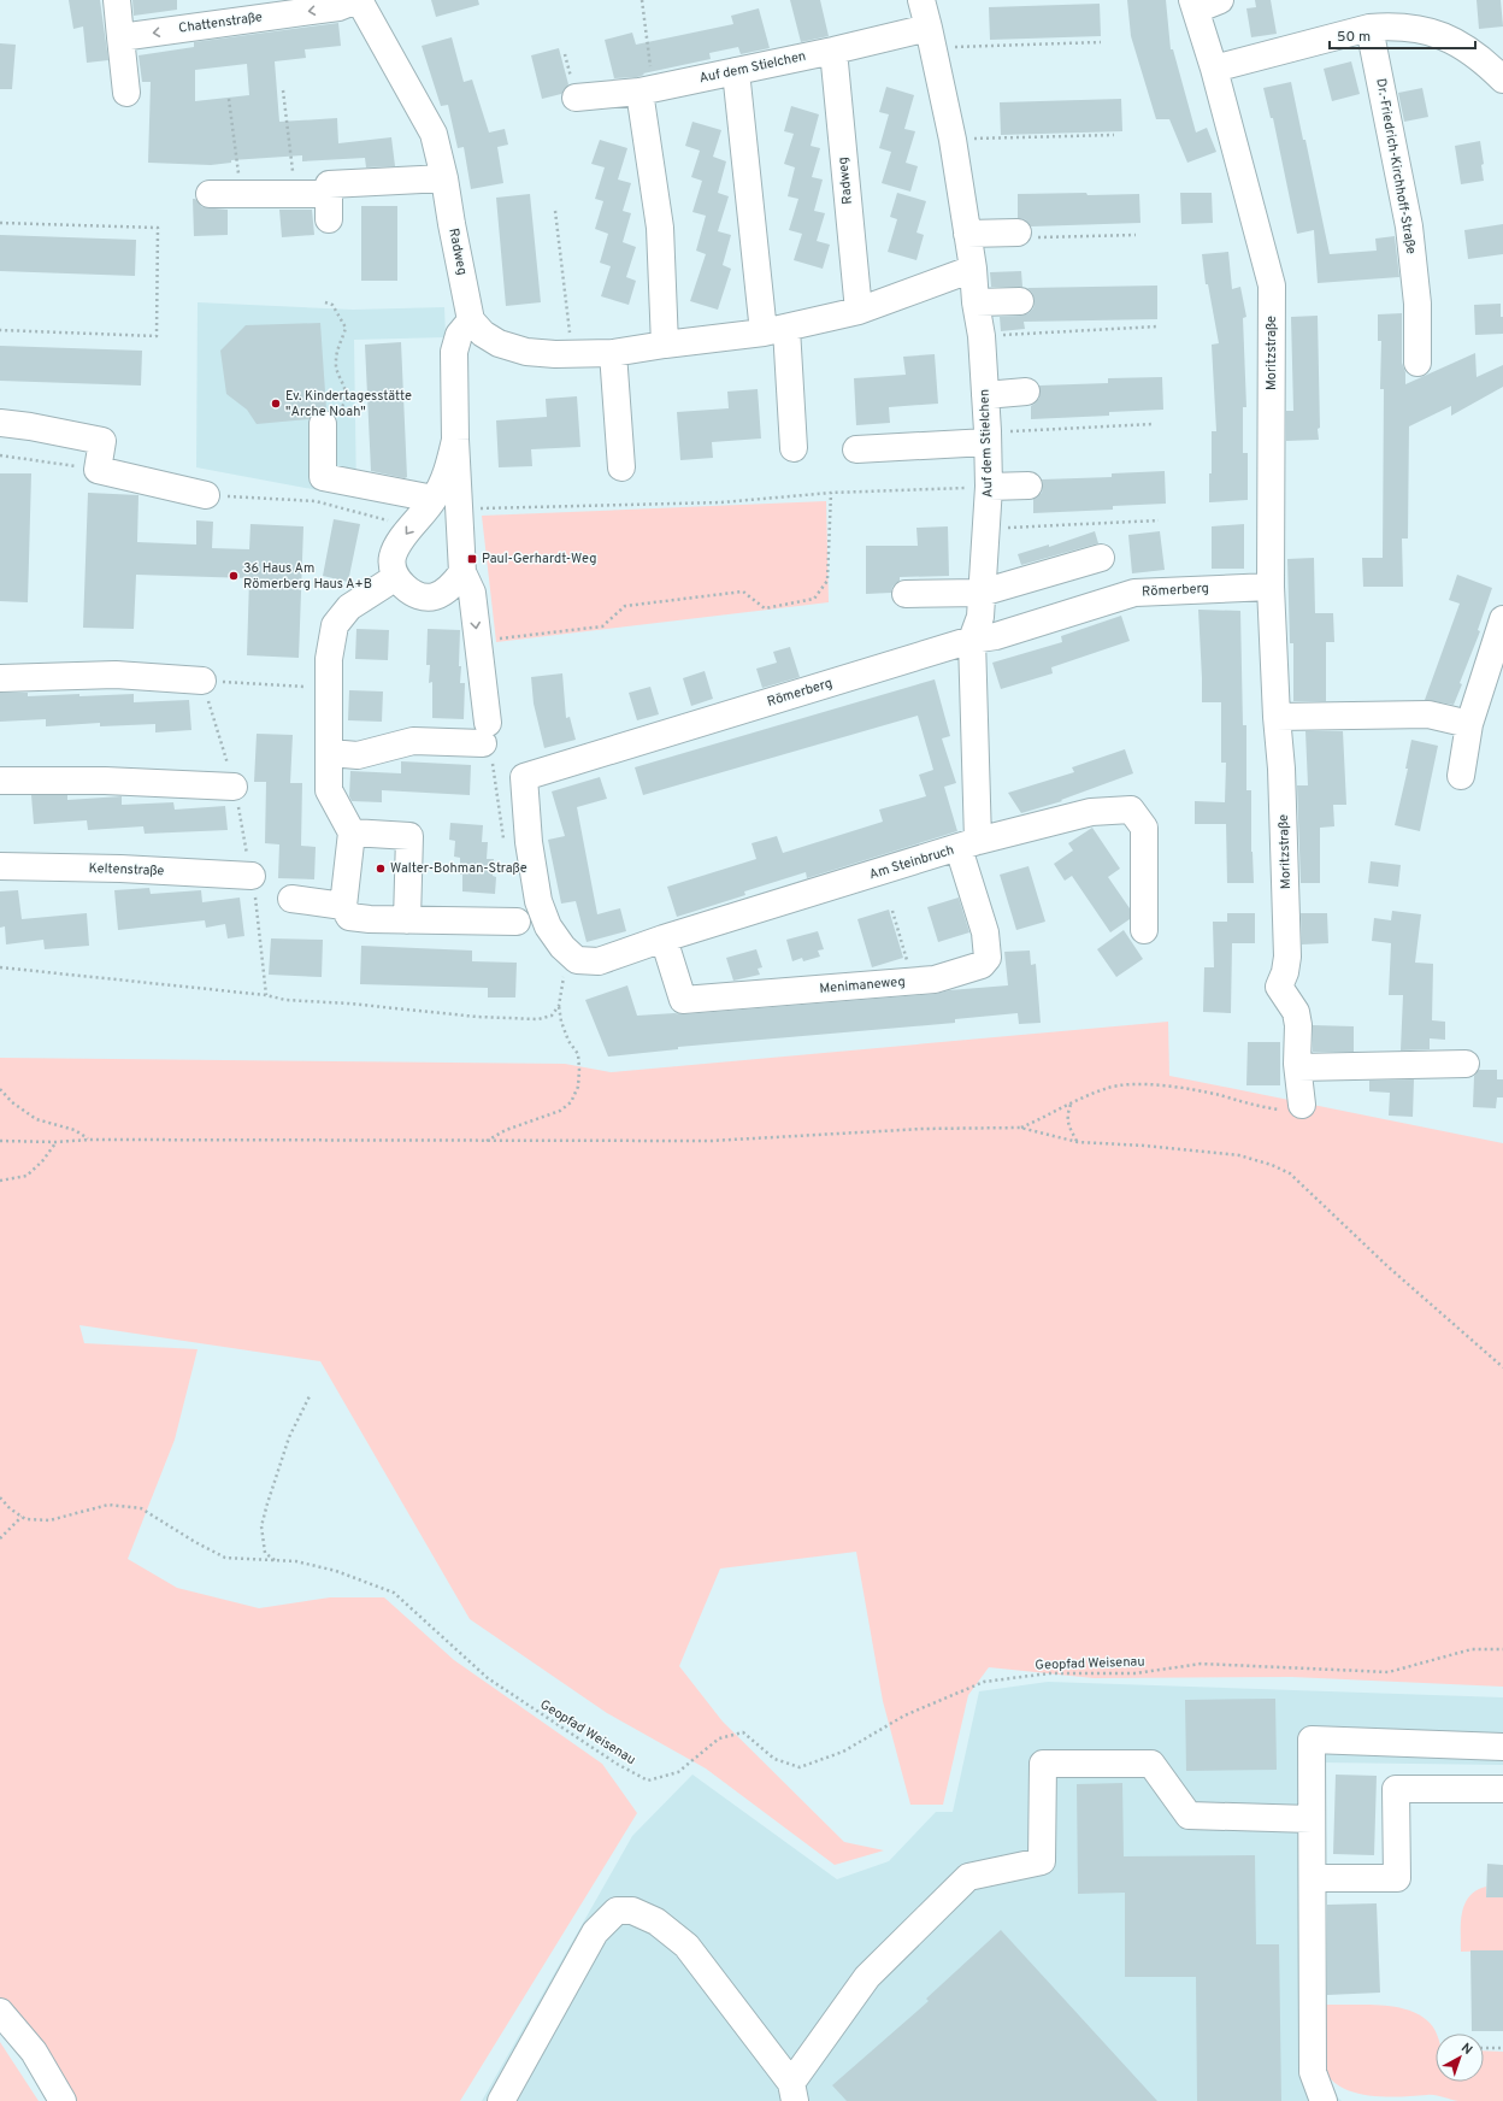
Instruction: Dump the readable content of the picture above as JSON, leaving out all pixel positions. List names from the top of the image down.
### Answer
{
  "streets": {
    "street": [
      "Chattenstraße",
      "Auf dem Stielchen",
      "Dr.-Friedrich-Kirchhoff-Straße",
      "Radweg",
      "Moritzstraße",
      "Römerberg",
      "Am Steinbruch",
      "Keltenstraße",
      "Menimaneweg"
    ],
    "path": ["Geopfad Weisenau"]
  },
  "crossings": [
    ["Chattenstraße", "Radweg"],
    ["Auf dem Stielchen", "Radweg"],
    ["Auf dem Stielchen", "Römerberg"],
    ["Auf dem Stielchen", "Am Steinbruch"],
    ["Auf dem Stielchen", "Menimaneweg"],
    ["Moritzstraße", "Römerberg"],
    ["Römerberg", "Am Steinbruch"],
    ["Am Steinbruch", "Menimaneweg"]
  ],
  "places": {
    "other": ["Ev. Kindertagesstätte \"Arche Noah\"", "36 Haus Am Römerberg Haus A+B", "Walter-Bohman-Straße"],
    "transit": ["Paul-Gerhardt-Weg"]
  },
  "scale_bar": "50 m",
  "north": "top right"
}
